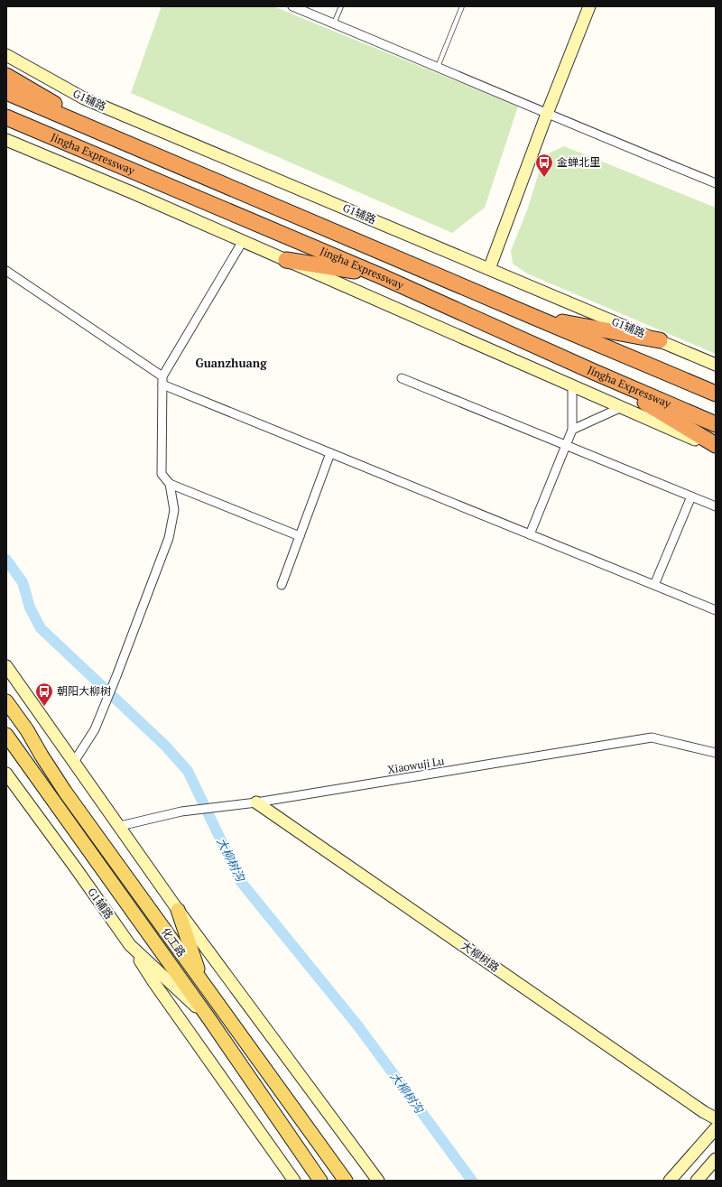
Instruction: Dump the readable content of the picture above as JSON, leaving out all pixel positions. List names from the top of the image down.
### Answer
{
  "streets": {
    "highway": ["Jingha Expressway"],
    "main road": ["化工路"],
    "street": ["G1辅路", "Xiaowuji Lu", "大柳树路"]
  },
  "crossings": [
    ["G1辅路", "化工路"],
    ["Xiaowuji Lu", "大柳树路"]
  ],
  "districts": ["Guanzhuang"],
  "water": ["大柳树沟"],
  "places": {
    "bus stop": ["金蝉北里", "朝阳大柳树"]
  }
}
